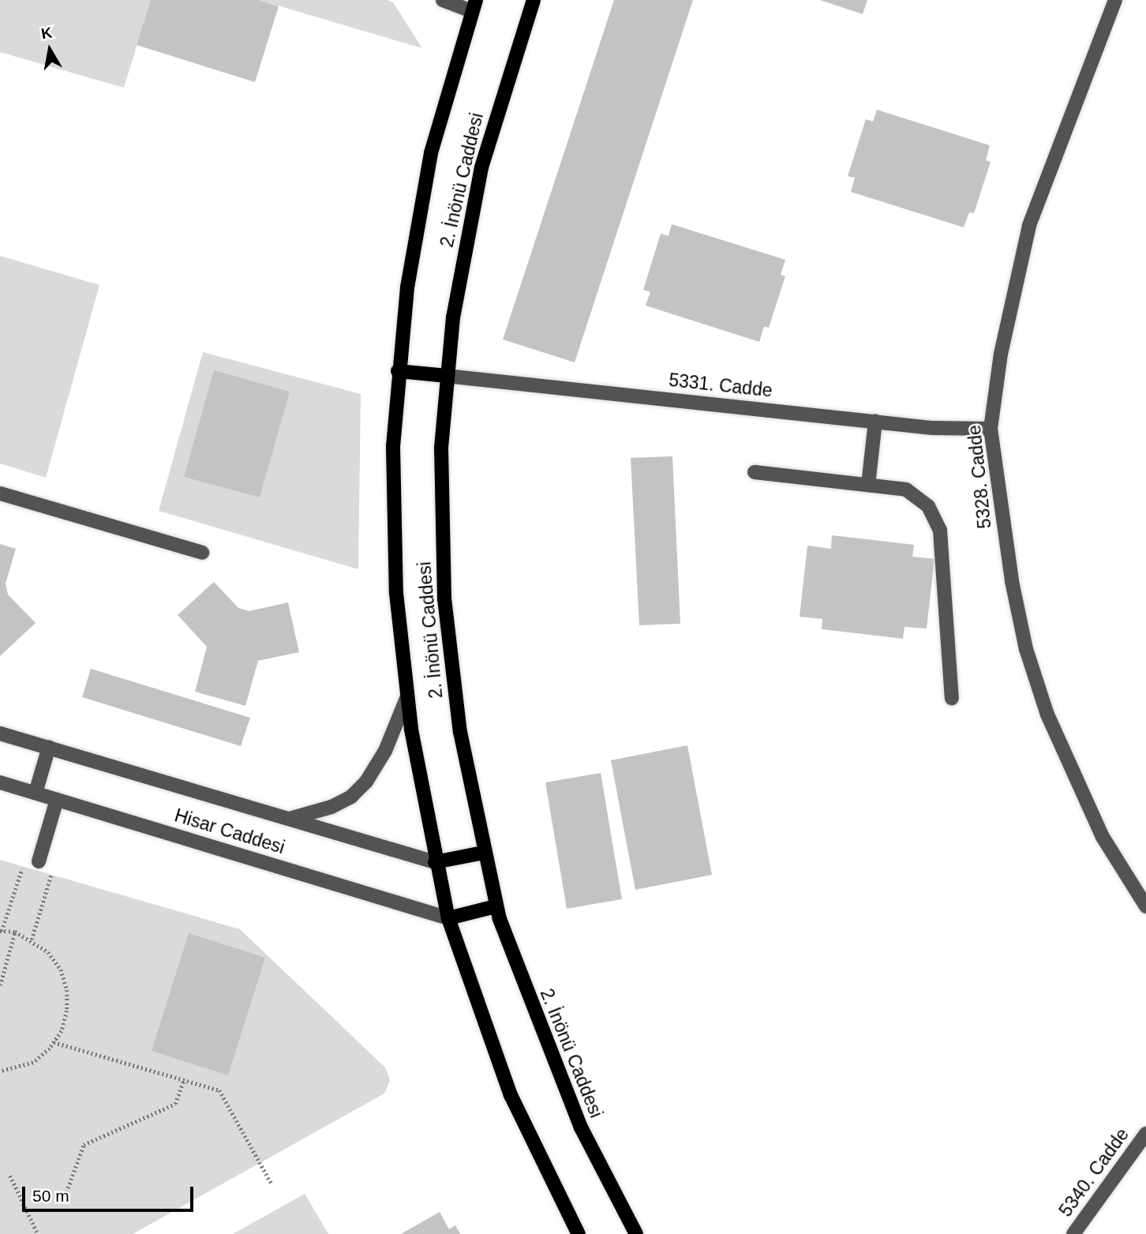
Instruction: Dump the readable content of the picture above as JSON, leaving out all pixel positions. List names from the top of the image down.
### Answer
{
  "streets": {
    "main road": ["2. İnönü Caddesi"],
    "street": [
      "5331. Cadde",
      "5328. Cadde",
      "Hisar Caddesi",
      "5340. Cadde"
    ]
  },
  "crossings": [
    ["2. İnönü Caddesi", "5331. Cadde"],
    ["2. İnönü Caddesi", "Hisar Caddesi"],
    ["5331. Cadde", "5328. Cadde"]
  ],
  "scale_bar": "50 m",
  "north": "top"
}
